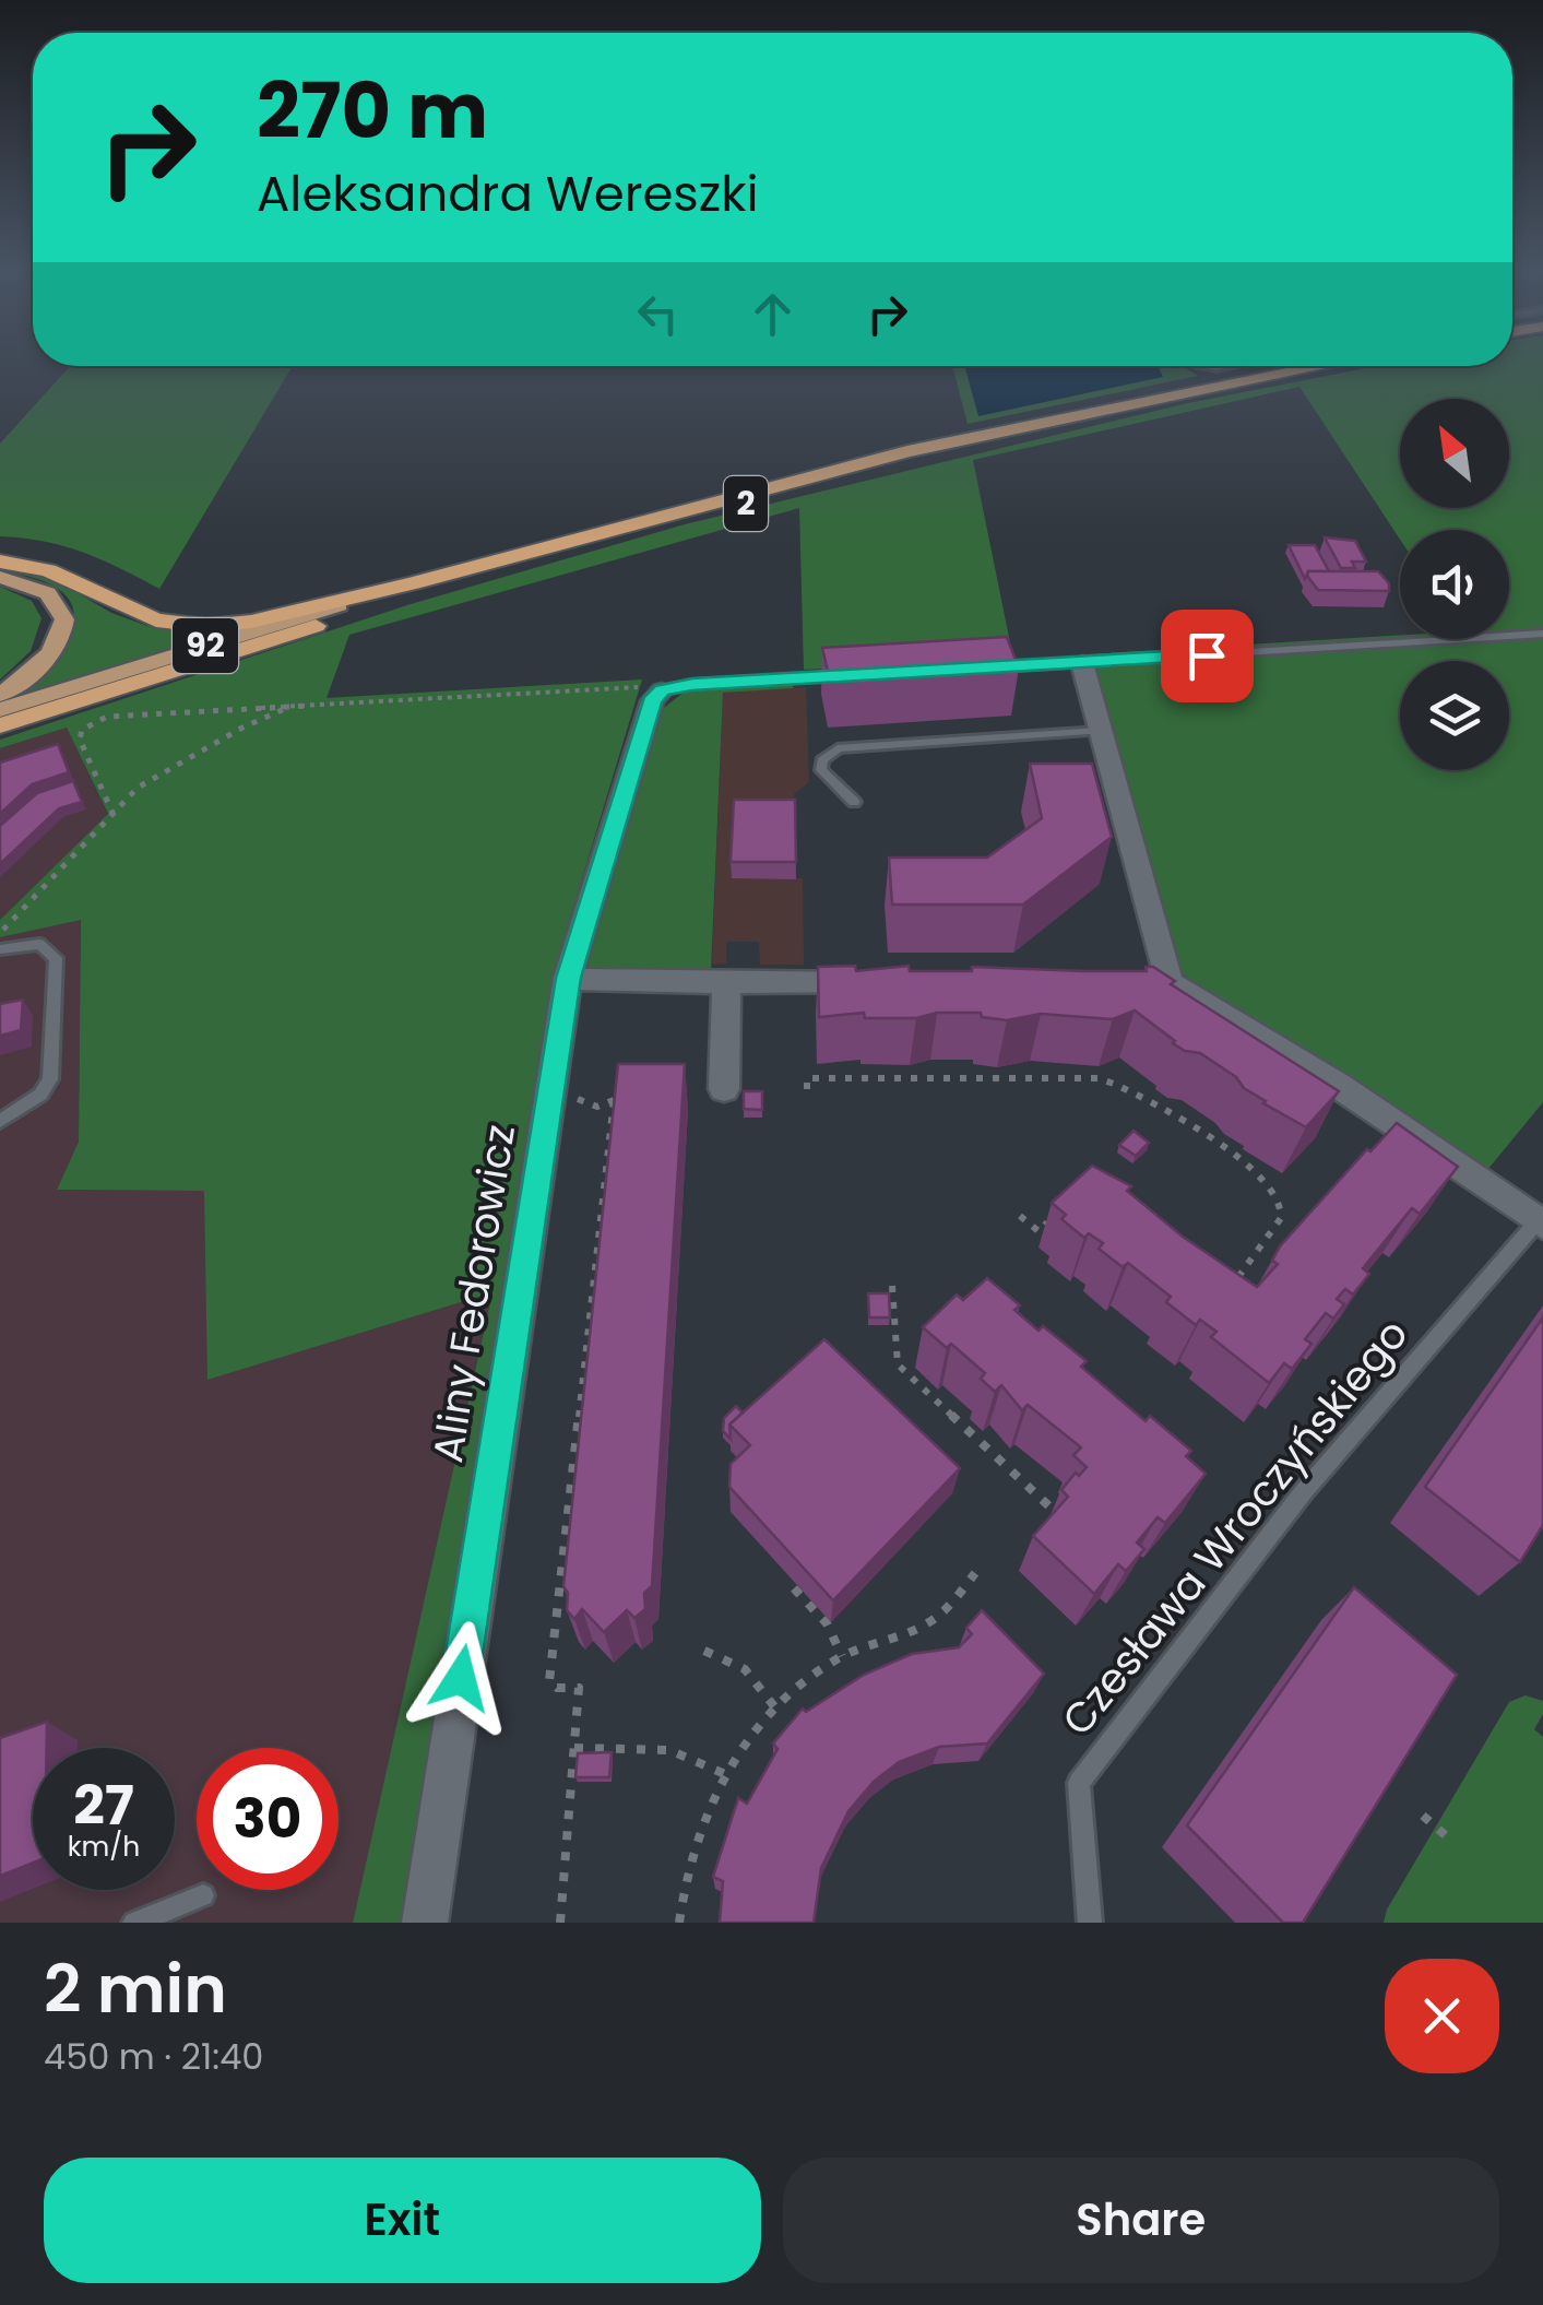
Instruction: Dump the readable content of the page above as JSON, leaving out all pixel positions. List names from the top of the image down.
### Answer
{
  "streets": {
    "highway": ["2"],
    "main road": ["92"],
    "street": ["Aliny Fedorowicz"],
    "lane": ["Czesława Wroczyńskiego"]
  },
  "crossings": [
    ["2", "92"]
  ],
  "north": "top left",
  "page": {
    "turn": ["270 m", "Aleksandra Wereszki"],
    "speed": "27 km/h",
    "limit": "30",
    "heading": ["2 min", "450 m · 21:40"],
    "buttons": ["Exit", "Share"]
  }
}
